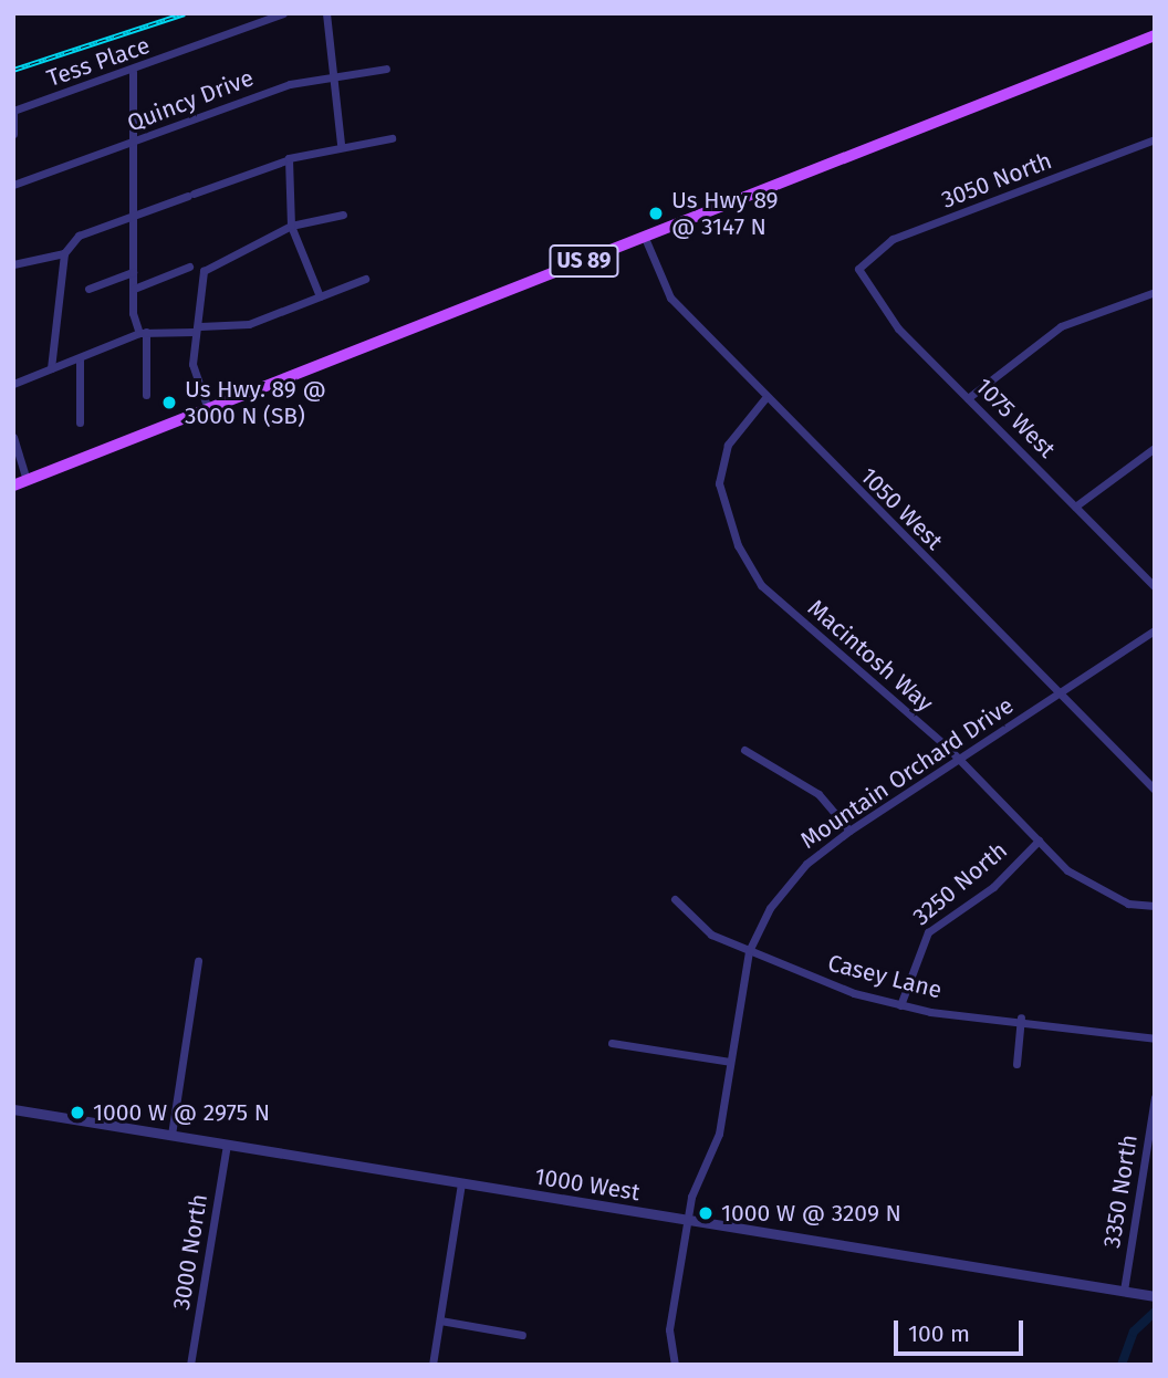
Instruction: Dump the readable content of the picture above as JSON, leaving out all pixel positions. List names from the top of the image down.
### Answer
{
  "streets": {
    "main road": ["US 89"],
    "street": [
      "Tess Place",
      "Quincy Drive",
      "3050 North",
      "1075 West",
      "1050 West",
      "Macintosh Way",
      "Mountain Orchard Drive",
      "3250 North",
      "Casey Lane",
      "1000 West",
      "3350 North",
      "3000 North"
    ]
  },
  "crossings": [
    ["3050 North", "1075 West"],
    ["US 89", "1050 West"],
    ["1050 West", "Macintosh Way"],
    ["1050 West", "Mountain Orchard Drive"],
    ["Macintosh Way", "Mountain Orchard Drive"],
    ["Macintosh Way", "3250 North"],
    ["Mountain Orchard Drive", "Casey Lane"],
    ["Mountain Orchard Drive", "1000 West"],
    ["3250 North", "Casey Lane"],
    ["1000 West", "3350 North"],
    ["1000 West", "3000 North"]
  ],
  "places": [
    "Us Hwy 89 @ 3147 N",
    "Us Hwy. 89 @ 3000 N (SB)",
    "1000 W @ 2975 N",
    "1000 W @ 3209 N"
  ],
  "scale_bar": "100 m"
}
